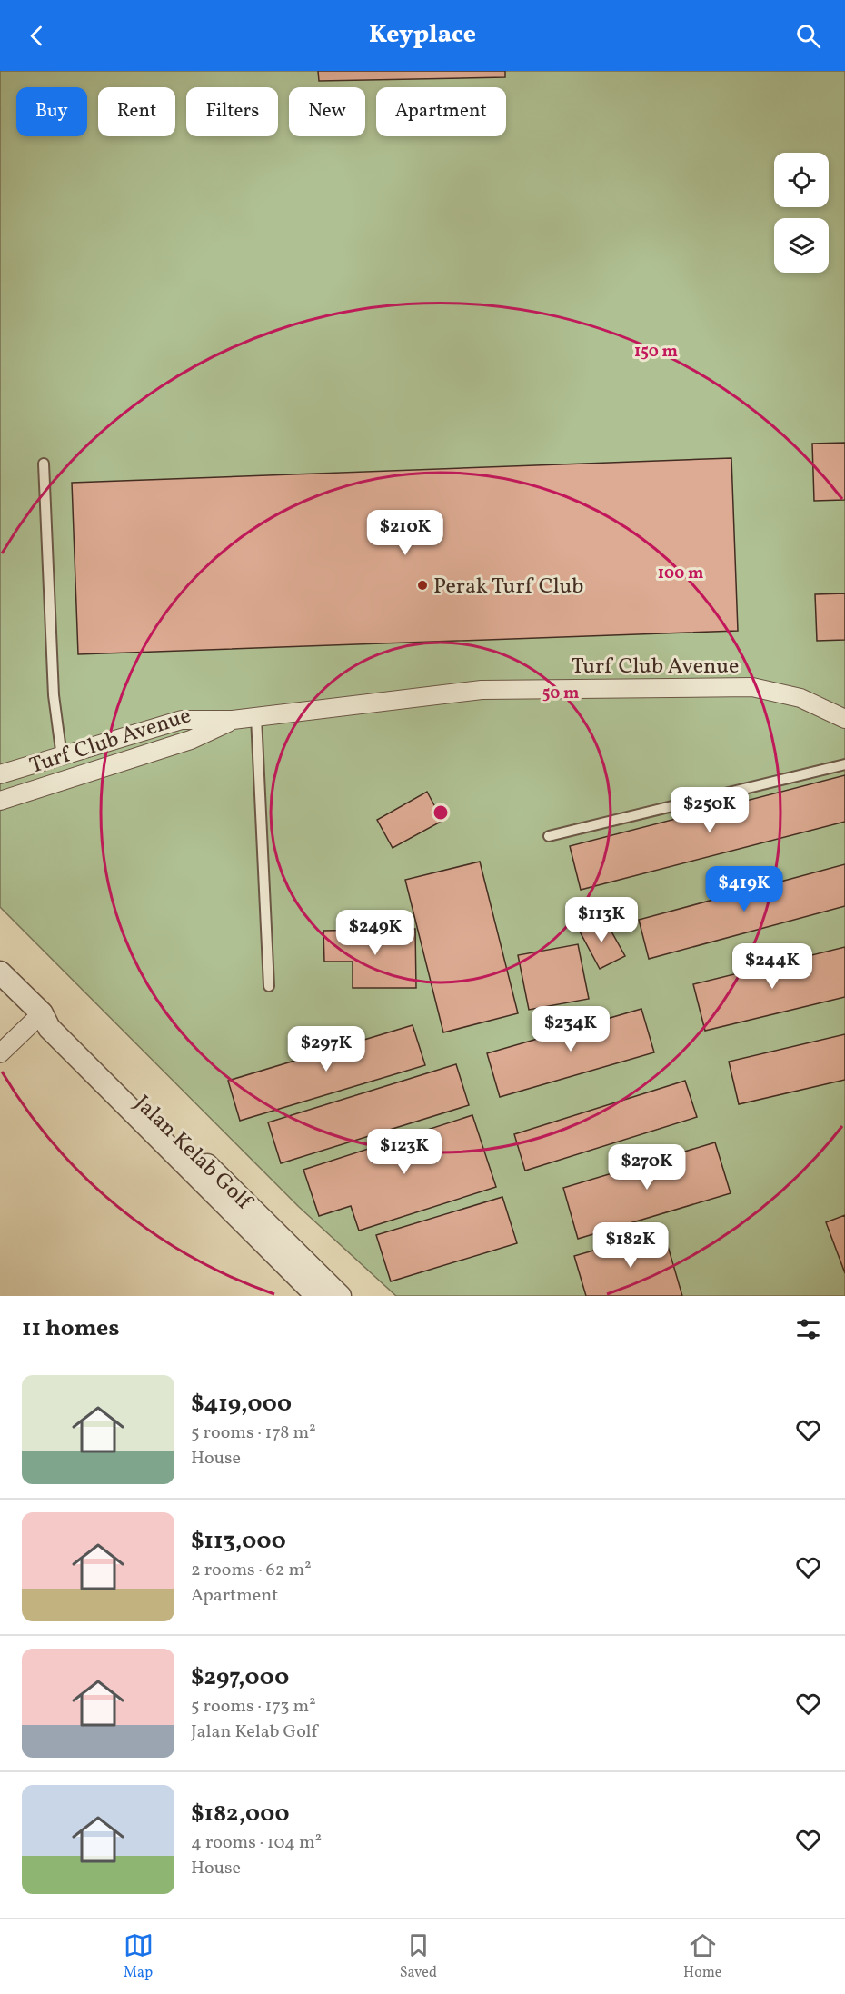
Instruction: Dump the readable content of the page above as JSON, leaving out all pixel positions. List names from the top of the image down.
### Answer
{
  "streets": {
    "street": ["Turf Club Avenue", "Jalan Kelab Golf"]
  },
  "places": ["Perak Turf Club"],
  "page": {
    "header": "Keyplace",
    "chip": [
      "Buy",
      "Rent",
      "Filters",
      "New",
      "Apartment"
    ],
    "price": [
      "$210K",
      "$250K",
      "$419K",
      "$113K",
      "$249K",
      "$244K",
      "$234K",
      "$297K",
      "$123K",
      "$270K",
      "$182K"
    ],
    "heading": "11 homes",
    "list": [
      {
        "name": "$419,000",
        "note": "5 rooms · 178 m² · House"
      },
      {
        "name": "$113,000",
        "note": "2 rooms · 62 m² · Apartment"
      },
      {
        "name": "$297,000",
        "note": "5 rooms · 173 m² · Jalan Kelab Golf"
      },
      {
        "name": "$182,000",
        "note": "4 rooms · 104 m² · House"
      }
    ],
    "tabs": ["Map", "Saved", "Home"]
  },
  "rings": ["150 m", "100 m", "50 m"]
}
